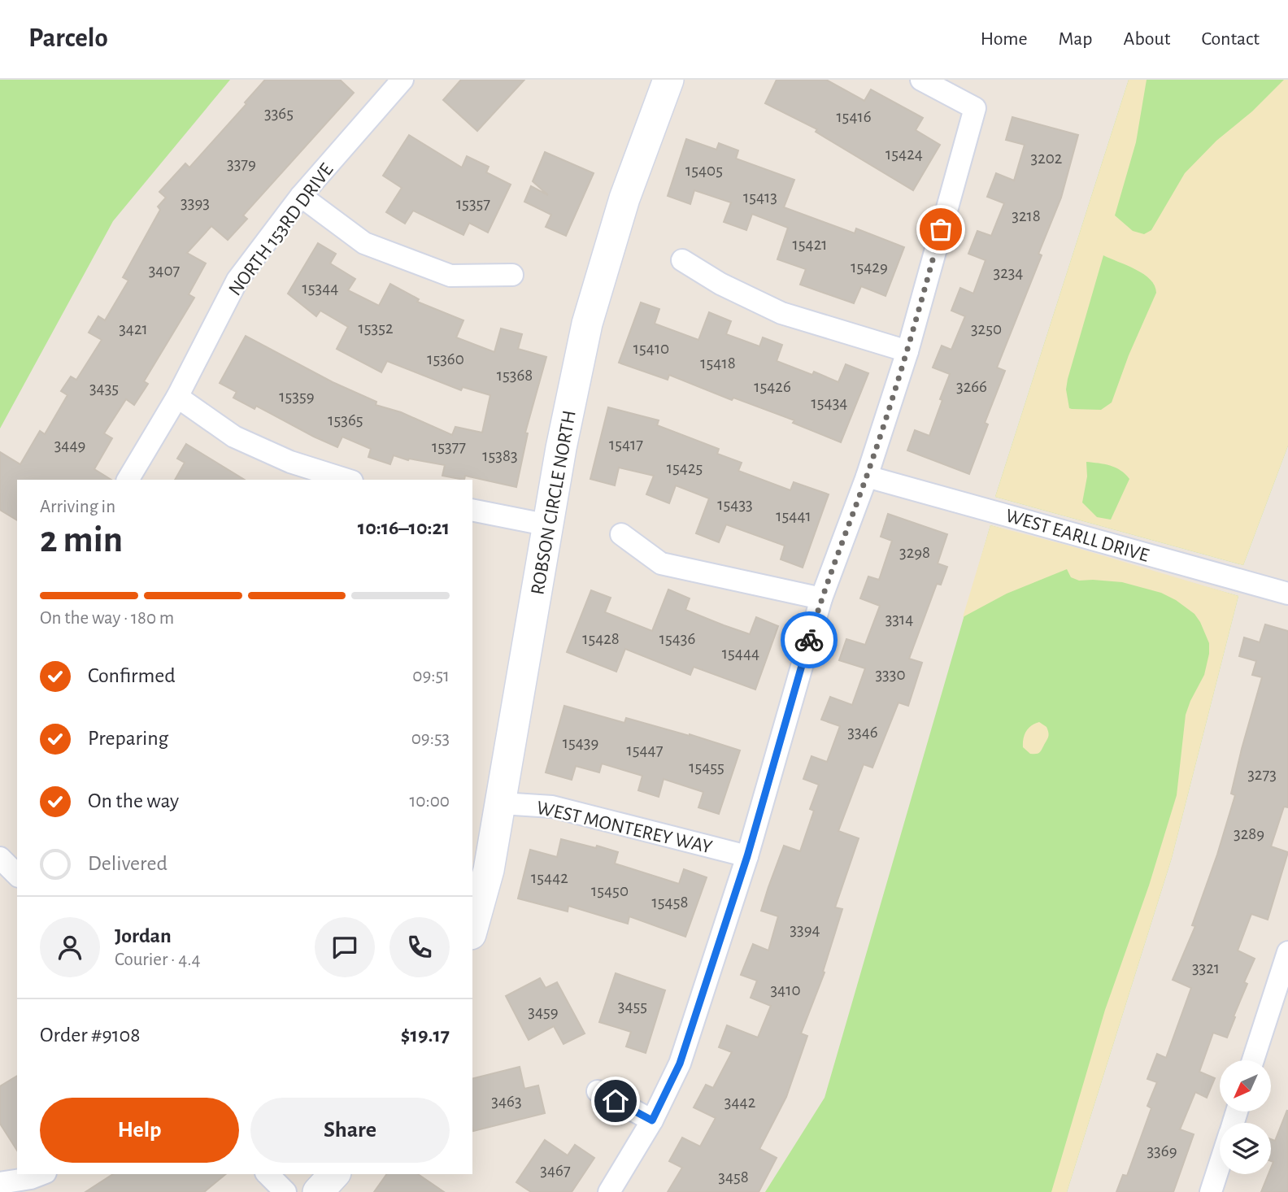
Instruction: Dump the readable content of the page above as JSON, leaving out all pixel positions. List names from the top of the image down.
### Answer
{
  "streets": {
    "street": [
      "NORTH 153RD DRIVE",
      "ROBSON CIRCLE NORTH",
      "WEST EARLL DRIVE",
      "WEST MONTEREY WAY"
    ]
  },
  "crossings": [
    ["ROBSON CIRCLE NORTH", "WEST MONTEREY WAY"]
  ],
  "house_numbers": [
    "3365",
    "15416",
    "15424",
    "3202",
    "3379",
    "15405",
    "15413",
    "3393",
    "15357",
    "3218",
    "15421",
    "15429",
    "3407",
    "3234",
    "15344",
    "15352",
    "3421",
    "3250",
    "15410",
    "15360",
    "15418",
    "15368",
    "15426",
    "3266",
    "3435",
    "15359",
    "15434",
    "15365",
    "15417",
    "3449",
    "15377",
    "15383",
    "15425",
    "15433",
    "15441",
    "3298",
    "3314",
    "15428",
    "15436",
    "15444",
    "3330",
    "3346",
    "15439",
    "15447",
    "15455",
    "3273",
    "3289",
    "15442",
    "15450",
    "15458",
    "3394",
    "3321",
    "3410",
    "3455",
    "3459",
    "3463",
    "3442",
    "3369",
    "3467",
    "3458"
  ],
  "north": "bottom left",
  "page": {
    "header": "Parcelo",
    "nav": [
      "Home",
      "Map",
      "About",
      "Contact"
    ],
    "heading": ["2 min", "Arriving in", "10:16–10:21"],
    "panel": [
      "Jordan",
      "Courier · 4.4",
      "Order #9108",
      "$19.17"
    ],
    "bar": "On the way · 180 m",
    "list": [
      ["Confirmed", "09:51"],
      ["Preparing", "09:53"],
      ["On the way", "10:00"],
      "Delivered"
    ],
    "buttons": ["Help", "Share"]
  }
}
